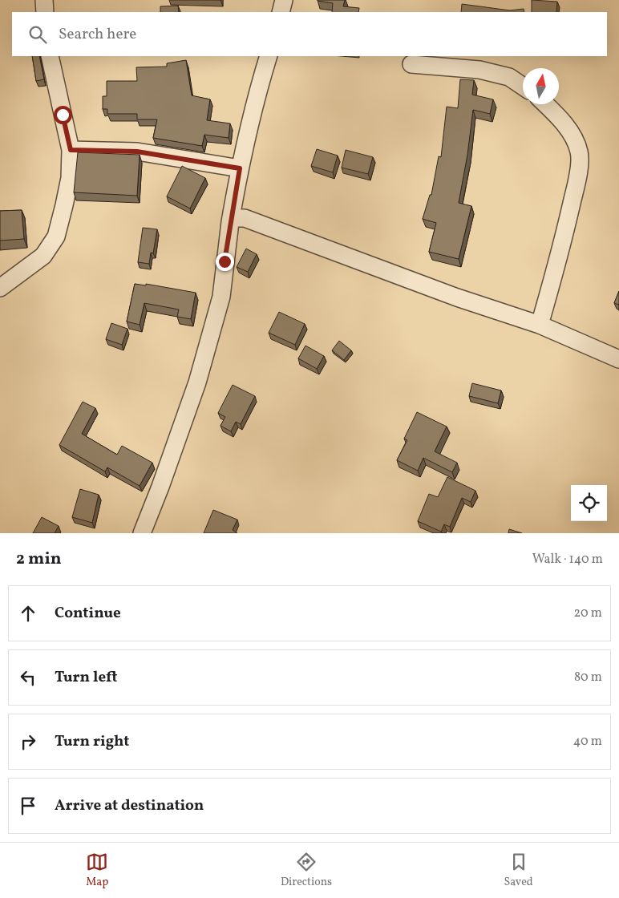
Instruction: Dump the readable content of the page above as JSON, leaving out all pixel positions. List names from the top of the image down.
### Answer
{
  "north": "top",
  "page": {
    "search": "Search here",
    "heading": ["2 min", "Walk · 140 m"],
    "list": [
      ["Continue", "20 m"],
      ["Turn left", "80 m"],
      ["Turn right", "40 m"],
      "Arrive at destination"
    ],
    "nav": ["Map", "Directions", "Saved"]
  }
}
